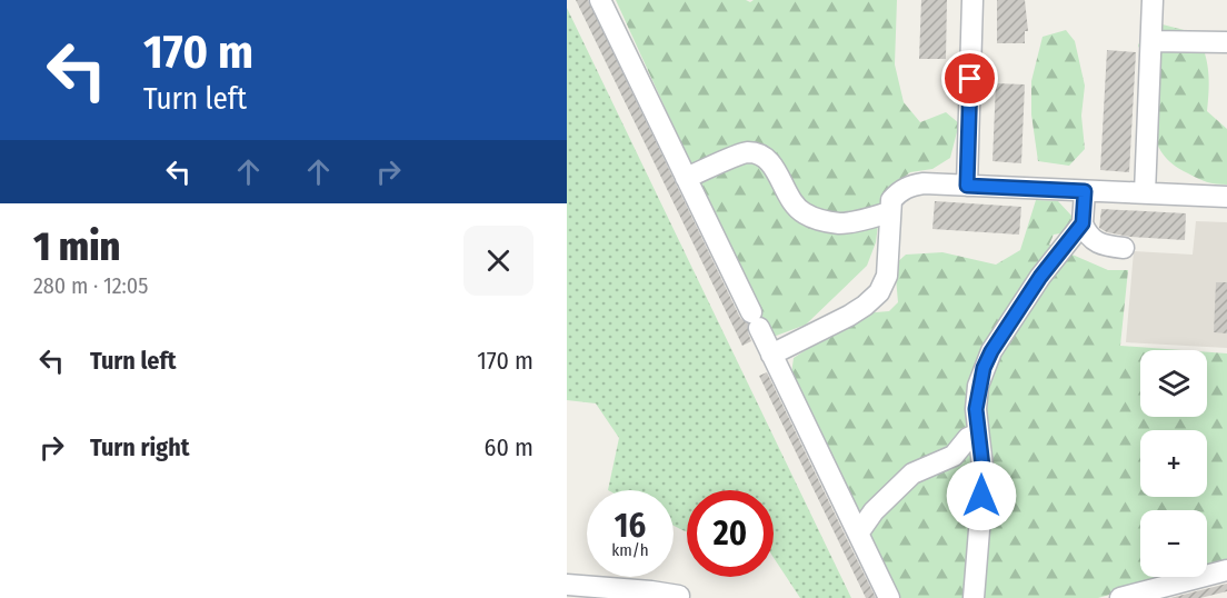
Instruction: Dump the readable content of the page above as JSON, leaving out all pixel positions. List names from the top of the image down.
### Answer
{
  "page": {
    "turn": ["170 m", "Turn left"],
    "heading": ["1 min", "280 m · 12:05"],
    "list": [
      {
        "name": "Turn left",
        "value": "170 m"
      },
      {
        "name": "Turn right",
        "value": "60 m"
      }
    ],
    "map_buttons": ["+", "−"],
    "speed": "16 km/h",
    "limit": "20"
  }
}
